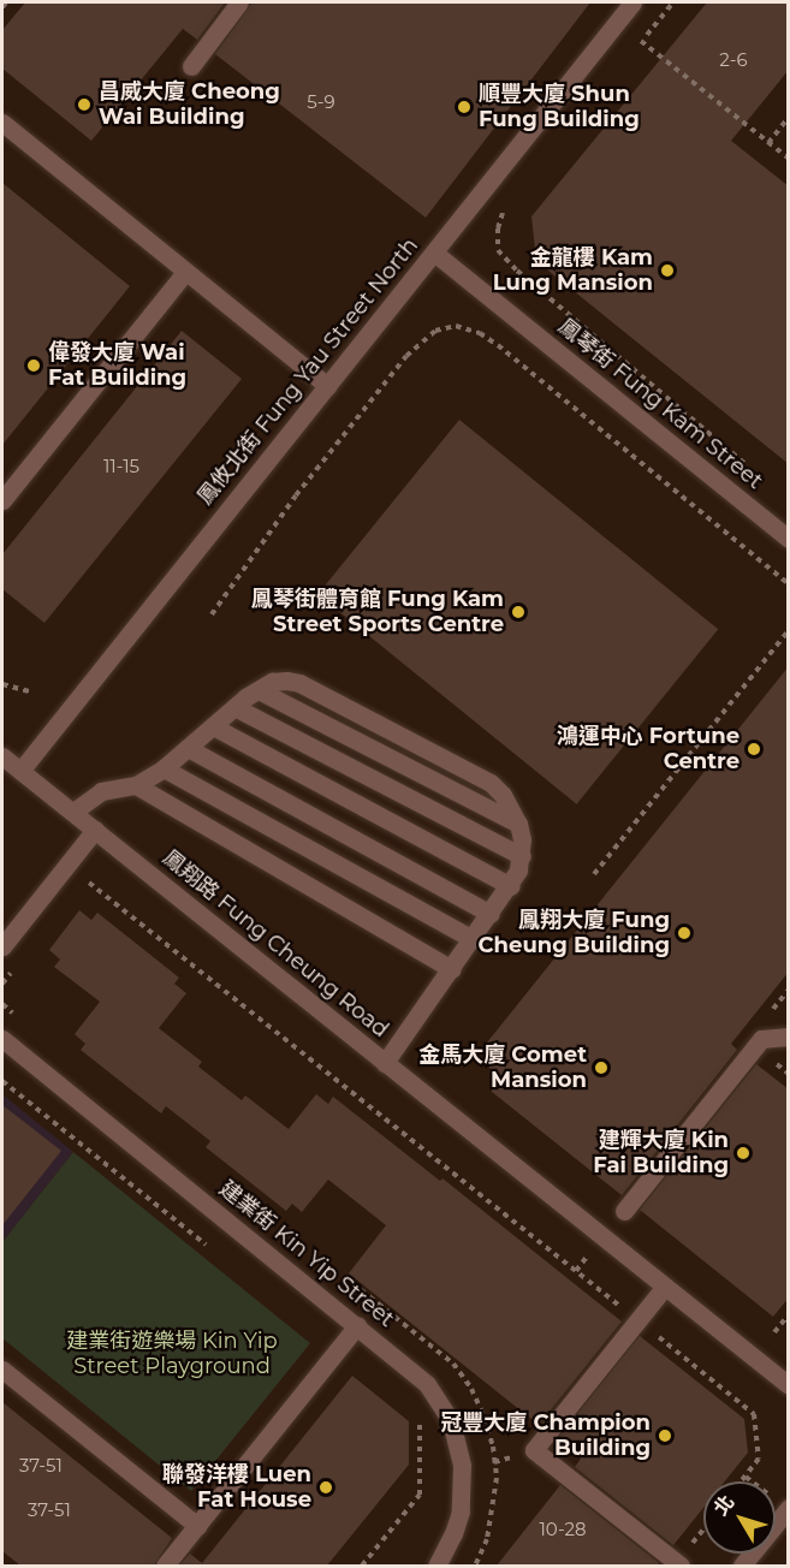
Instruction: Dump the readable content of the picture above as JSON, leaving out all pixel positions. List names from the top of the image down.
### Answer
{
  "streets": {
    "street": [
      "鳳攸北街 Fung Yau Street North",
      "鳳琴街 Fung Kam Street",
      "鳳翔路 Fung Cheung Road",
      "建業街 Kin Yip Street"
    ]
  },
  "crossings": [
    ["鳳攸北街 Fung Yau Street North", "鳳琴街 Fung Kam Street"],
    ["鳳攸北街 Fung Yau Street North", "鳳翔路 Fung Cheung Road"]
  ],
  "parks": ["建業街遊樂場 Kin Yip Street Playground"],
  "places": [
    "昌威大廈 Cheong Wai Building",
    "順豐大廈 Shun Fung Building",
    "金龍樓 Kam Lung Mansion",
    "偉發大廈 Wai Fat Building",
    "鳳琴街體育館 Fung Kam Street Sports Centre",
    "鴻運中心 Fortune Centre",
    "鳳翔大廈 Fung Cheung Building",
    "金馬大廈 Comet Mansion",
    "建輝大廈 Kin Fai Building",
    "冠豐大廈 Champion Building",
    "聯發洋樓 Luen Fat House"
  ],
  "house_numbers": [
    "2-6",
    "5-9",
    "11-15",
    "37-51",
    "37-51",
    "10-28"
  ],
  "north": "top left"
}
